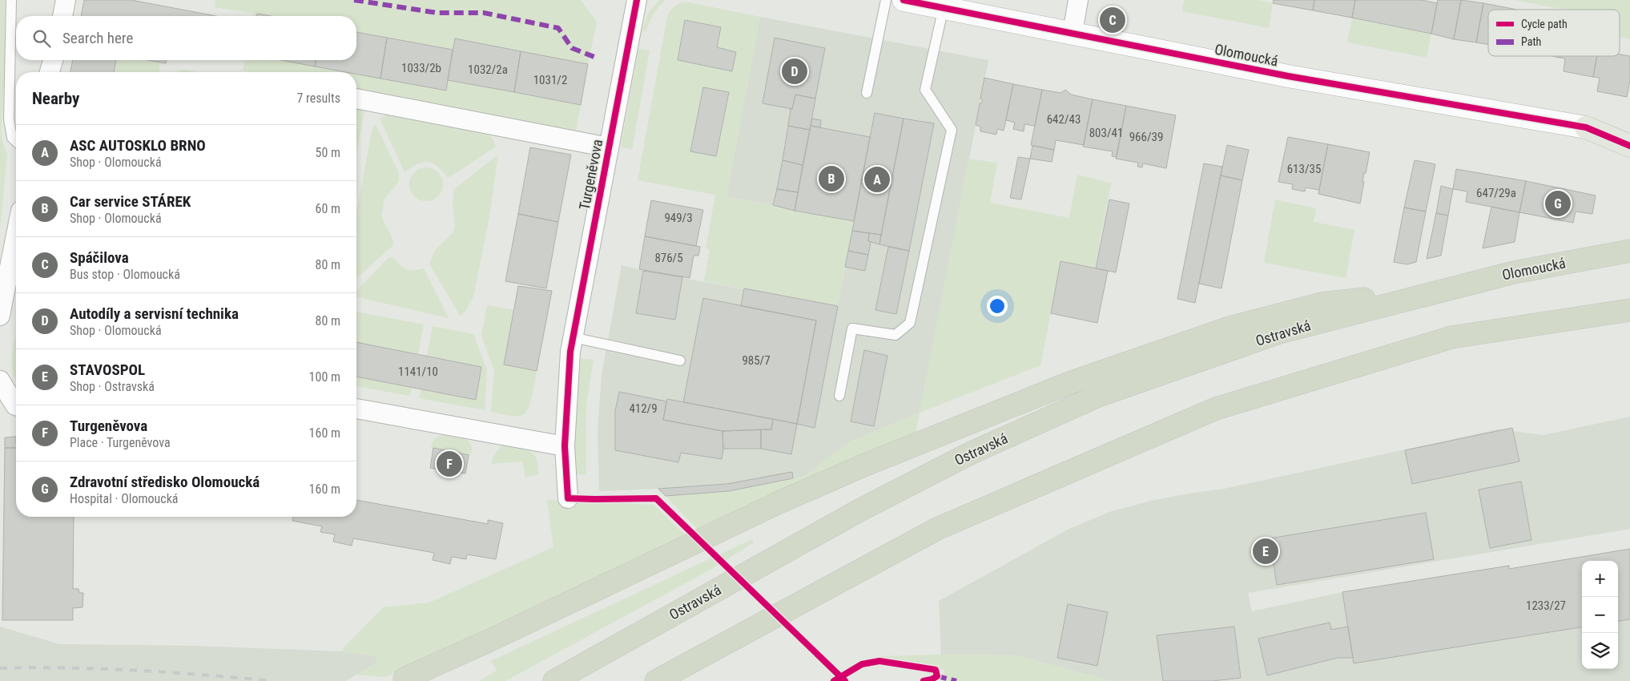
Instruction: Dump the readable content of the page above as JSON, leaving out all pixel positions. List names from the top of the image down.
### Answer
{
  "streets": {
    "highway": ["Olomoucká", "Ostravská"],
    "street": ["Turgeněvova"]
  },
  "crossings": [
    ["Olomoucká", "Ostravská"]
  ],
  "house_numbers": [
    "1033/2b",
    "1032/2a",
    "1031/2",
    "642/43",
    "803/41",
    "966/39",
    "613/35",
    "647/29a",
    "949/3",
    "876/5",
    "985/7",
    "1141/10",
    "412/9",
    "1233/27"
  ],
  "legend": ["Cycle path", "Path"],
  "page": {
    "pins": [
      "C",
      "D",
      "B",
      "A",
      "G",
      "F",
      "E"
    ],
    "search": "Search here",
    "heading": ["Nearby", "7 results"],
    "list": [
      {
        "mark": "A",
        "name": "ASC AUTOSKLO BRNO",
        "note": "Shop · Olomoucká",
        "value": "50 m"
      },
      {
        "mark": "B",
        "name": "Car service STÁREK",
        "note": "Shop · Olomoucká",
        "value": "60 m"
      },
      {
        "mark": "C",
        "name": "Spáčilova",
        "note": "Bus stop · Olomoucká",
        "value": "80 m"
      },
      {
        "mark": "D",
        "name": "Autodíly a servisní technika",
        "note": "Shop · Olomoucká",
        "value": "80 m"
      },
      {
        "mark": "E",
        "name": "STAVOSPOL",
        "note": "Shop · Ostravská",
        "value": "100 m"
      },
      {
        "mark": "F",
        "name": "Turgeněvova",
        "note": "Place · Turgeněvova",
        "value": "160 m"
      },
      {
        "mark": "G",
        "name": "Zdravotní středisko Olomoucká",
        "note": "Hospital · Olomoucká",
        "value": "160 m"
      }
    ],
    "map_buttons": ["+", "−"]
  }
}
